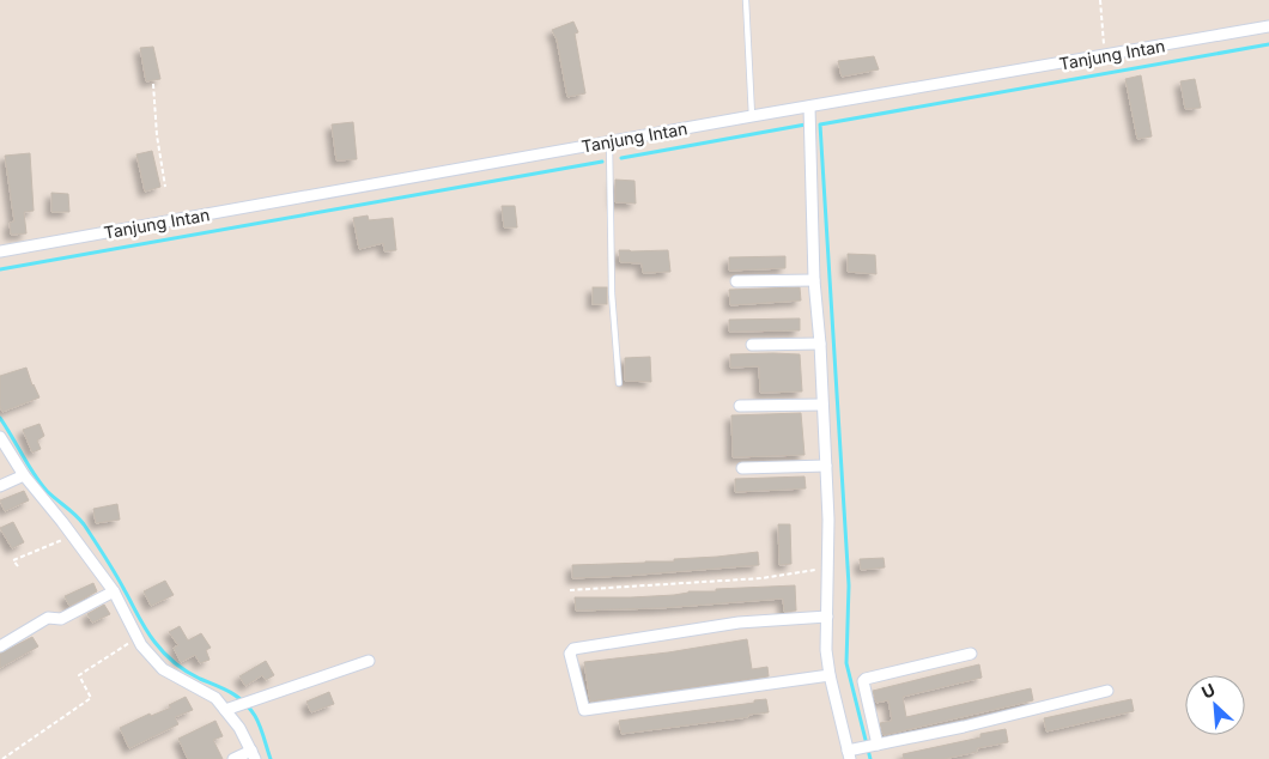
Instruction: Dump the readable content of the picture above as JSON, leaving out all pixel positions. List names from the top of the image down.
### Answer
{
  "streets": {
    "street": ["Tanjung Intan"]
  },
  "north": "top left"
}
